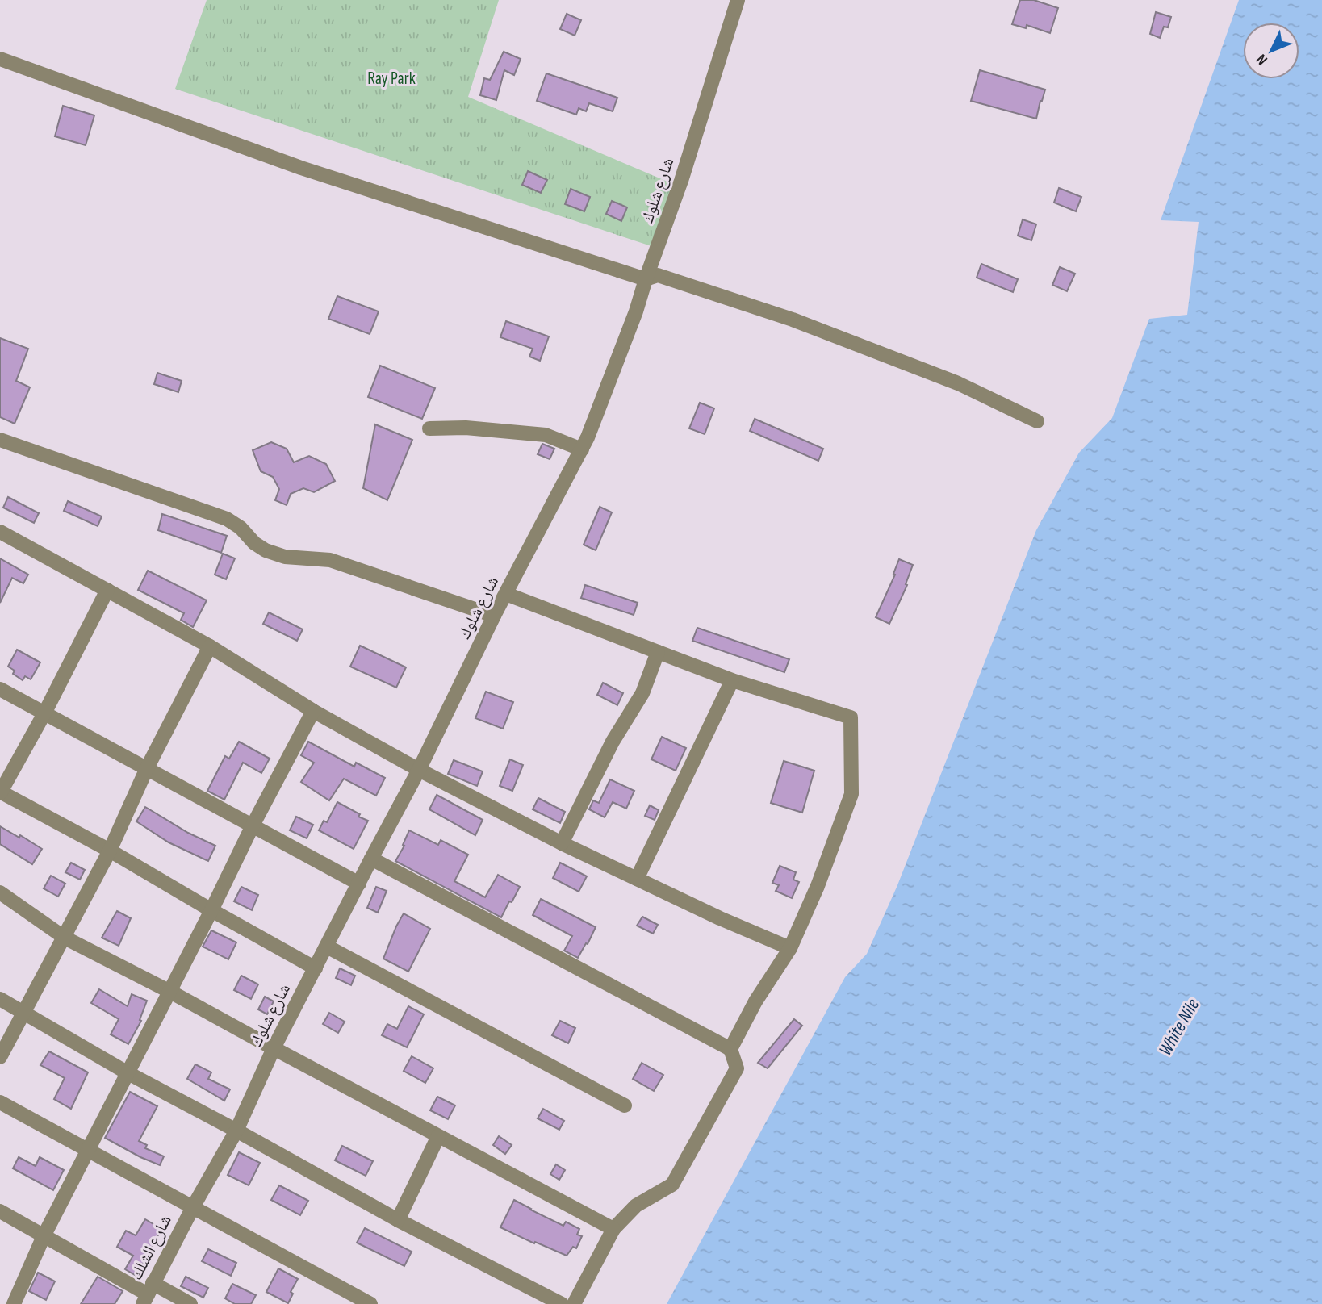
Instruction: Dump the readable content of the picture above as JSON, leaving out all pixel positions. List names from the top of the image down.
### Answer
{
  "streets": {
    "street": ["شارع شلوك", "شارع الشلك"]
  },
  "crossings": [
    ["شارع شلوك", "شارع الشلك"]
  ],
  "water": ["White Nile"],
  "parks": ["Ray Park"],
  "north": "bottom left"
}
